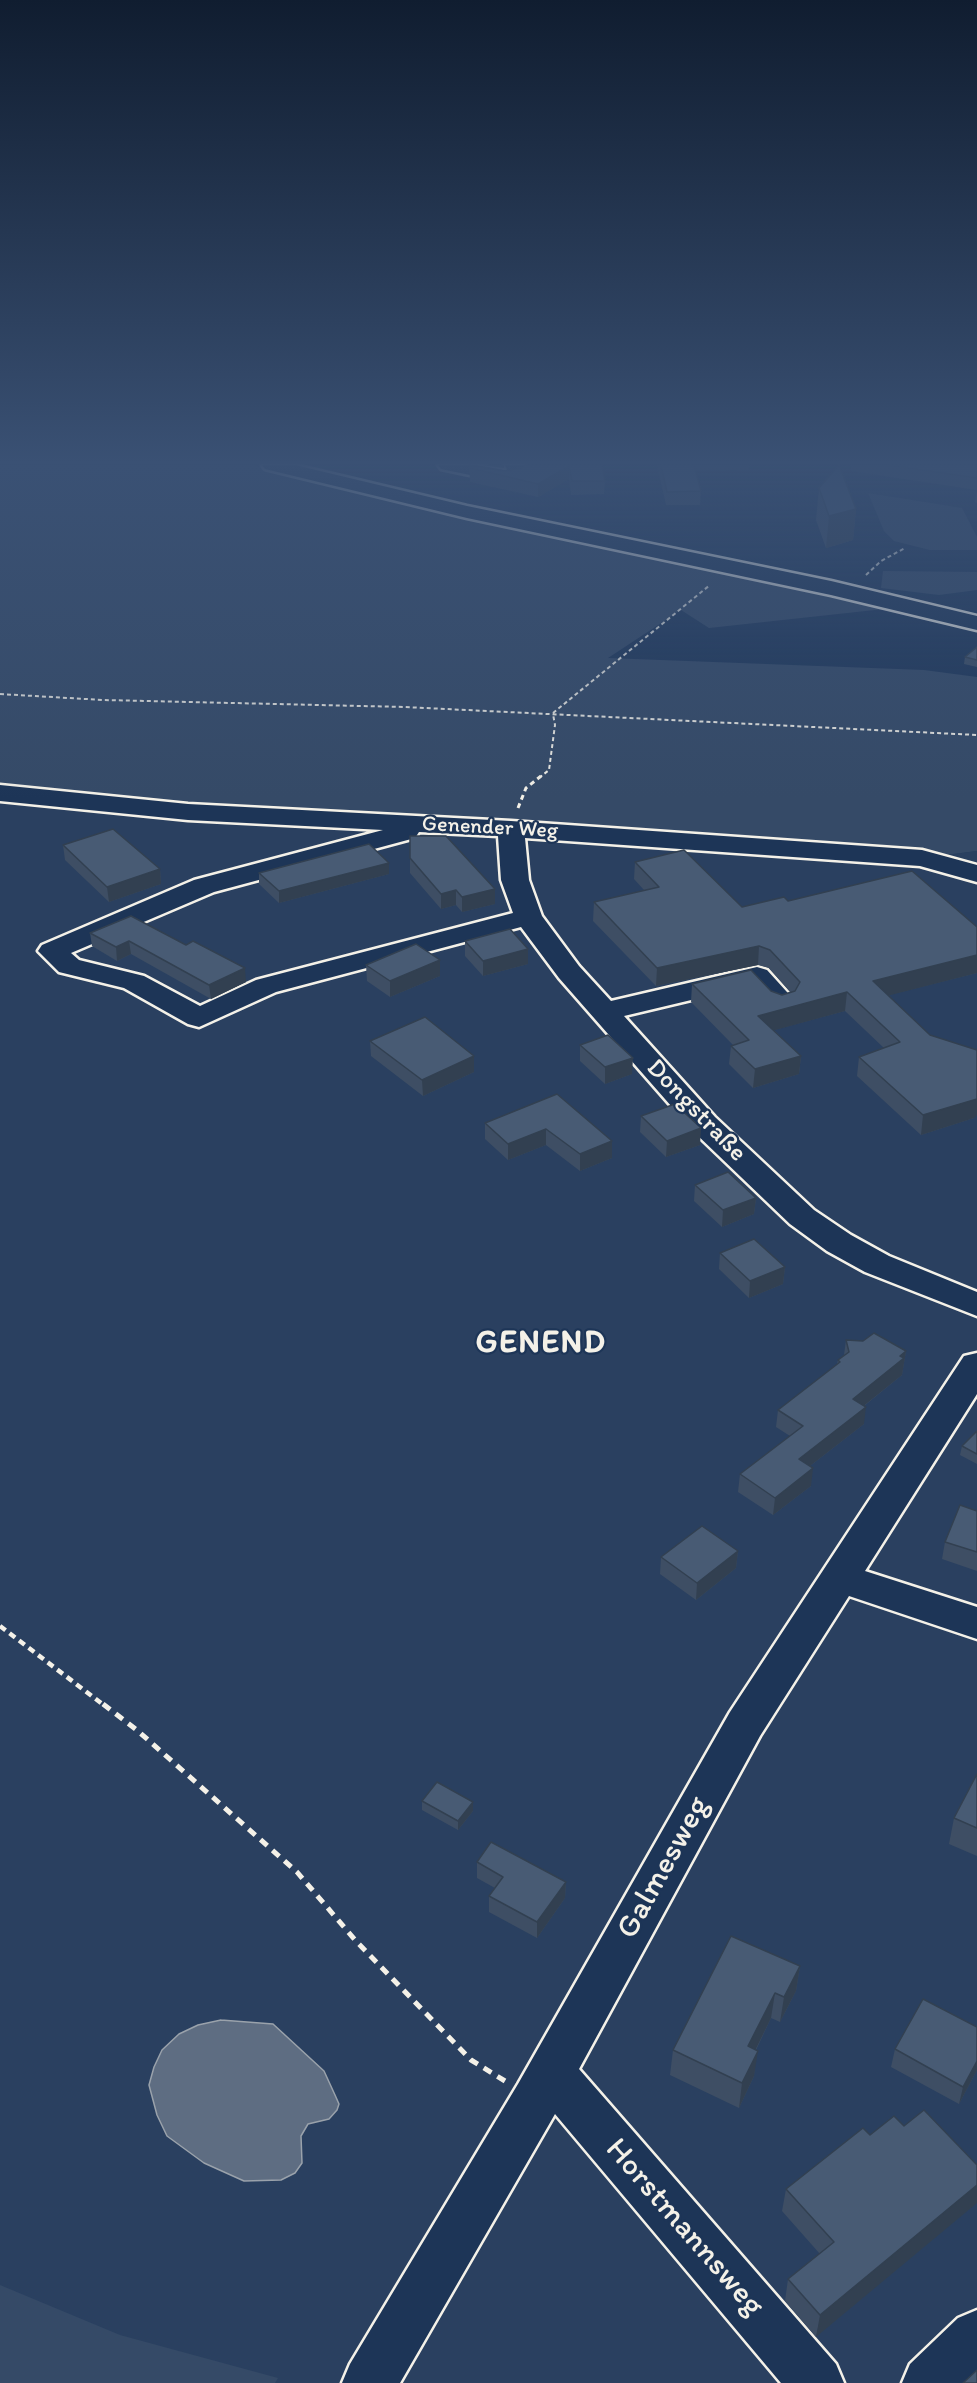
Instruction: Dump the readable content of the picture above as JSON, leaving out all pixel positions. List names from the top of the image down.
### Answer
{
  "streets": {
    "street": [
      "Genender Weg",
      "Dongstraße",
      "Galmesweg",
      "Horstmannsweg"
    ]
  },
  "crossings": [
    ["Genender Weg", "Dongstraße"],
    ["Galmesweg", "Horstmannsweg"]
  ],
  "districts": ["GENEND"]
}
